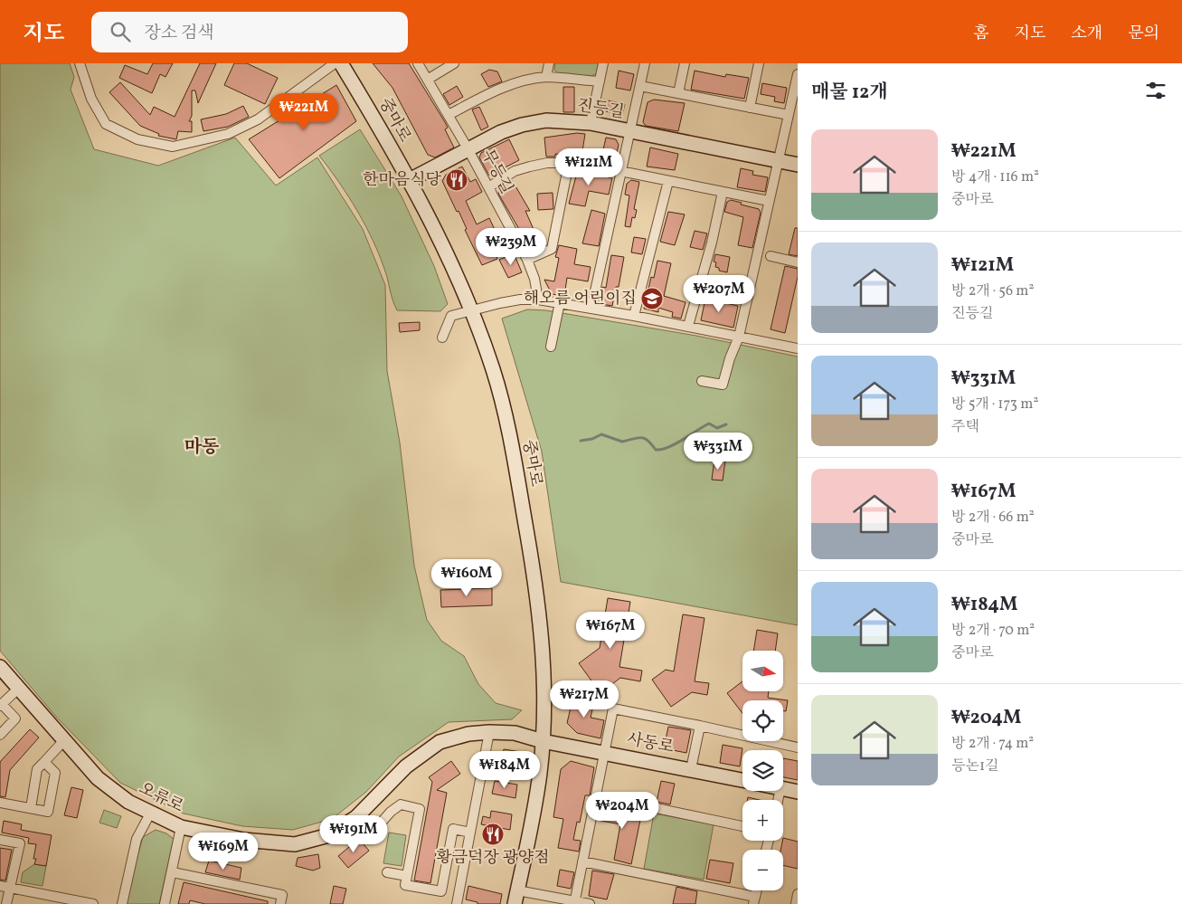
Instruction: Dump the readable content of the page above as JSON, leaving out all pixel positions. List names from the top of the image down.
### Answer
{
  "streets": {
    "street": [
      "진등길",
      "중마로",
      "무등길",
      "사동로",
      "오류로"
    ]
  },
  "crossings": [
    ["진등길", "중마로"],
    ["진등길", "무등길"],
    ["중마로", "사동로"],
    ["중마로", "오류로"],
    ["사동로", "오류로"]
  ],
  "districts": ["마동"],
  "places": {
    "restaurant": ["한마음식당", "황금덕장 광양점"],
    "school or university": ["해오름 어린이집"]
  },
  "north": "right",
  "page": {
    "header": "지도",
    "search": "장소 검색",
    "nav": [
      "홈",
      "지도",
      "소개",
      "문의"
    ],
    "heading": "매물 12개",
    "price": [
      "₩221M",
      "₩121M",
      "₩239M",
      "₩207M",
      "₩331M",
      "₩160M",
      "₩167M",
      "₩217M",
      "₩184M",
      "₩204M",
      "₩191M",
      "₩169M"
    ],
    "list": [
      {
        "name": "₩221M",
        "note": "방 4개 · 116 m² · 중마로"
      },
      {
        "name": "₩121M",
        "note": "방 2개 · 56 m² · 진등길"
      },
      {
        "name": "₩331M",
        "note": "방 5개 · 173 m² · 주택"
      },
      {
        "name": "₩167M",
        "note": "방 2개 · 66 m² · 중마로"
      },
      {
        "name": "₩184M",
        "note": "방 2개 · 70 m² · 중마로"
      },
      {
        "name": "₩204M",
        "note": "방 2개 · 74 m² · 등논1길"
      }
    ],
    "map_buttons": ["+", "−"]
  }
}
